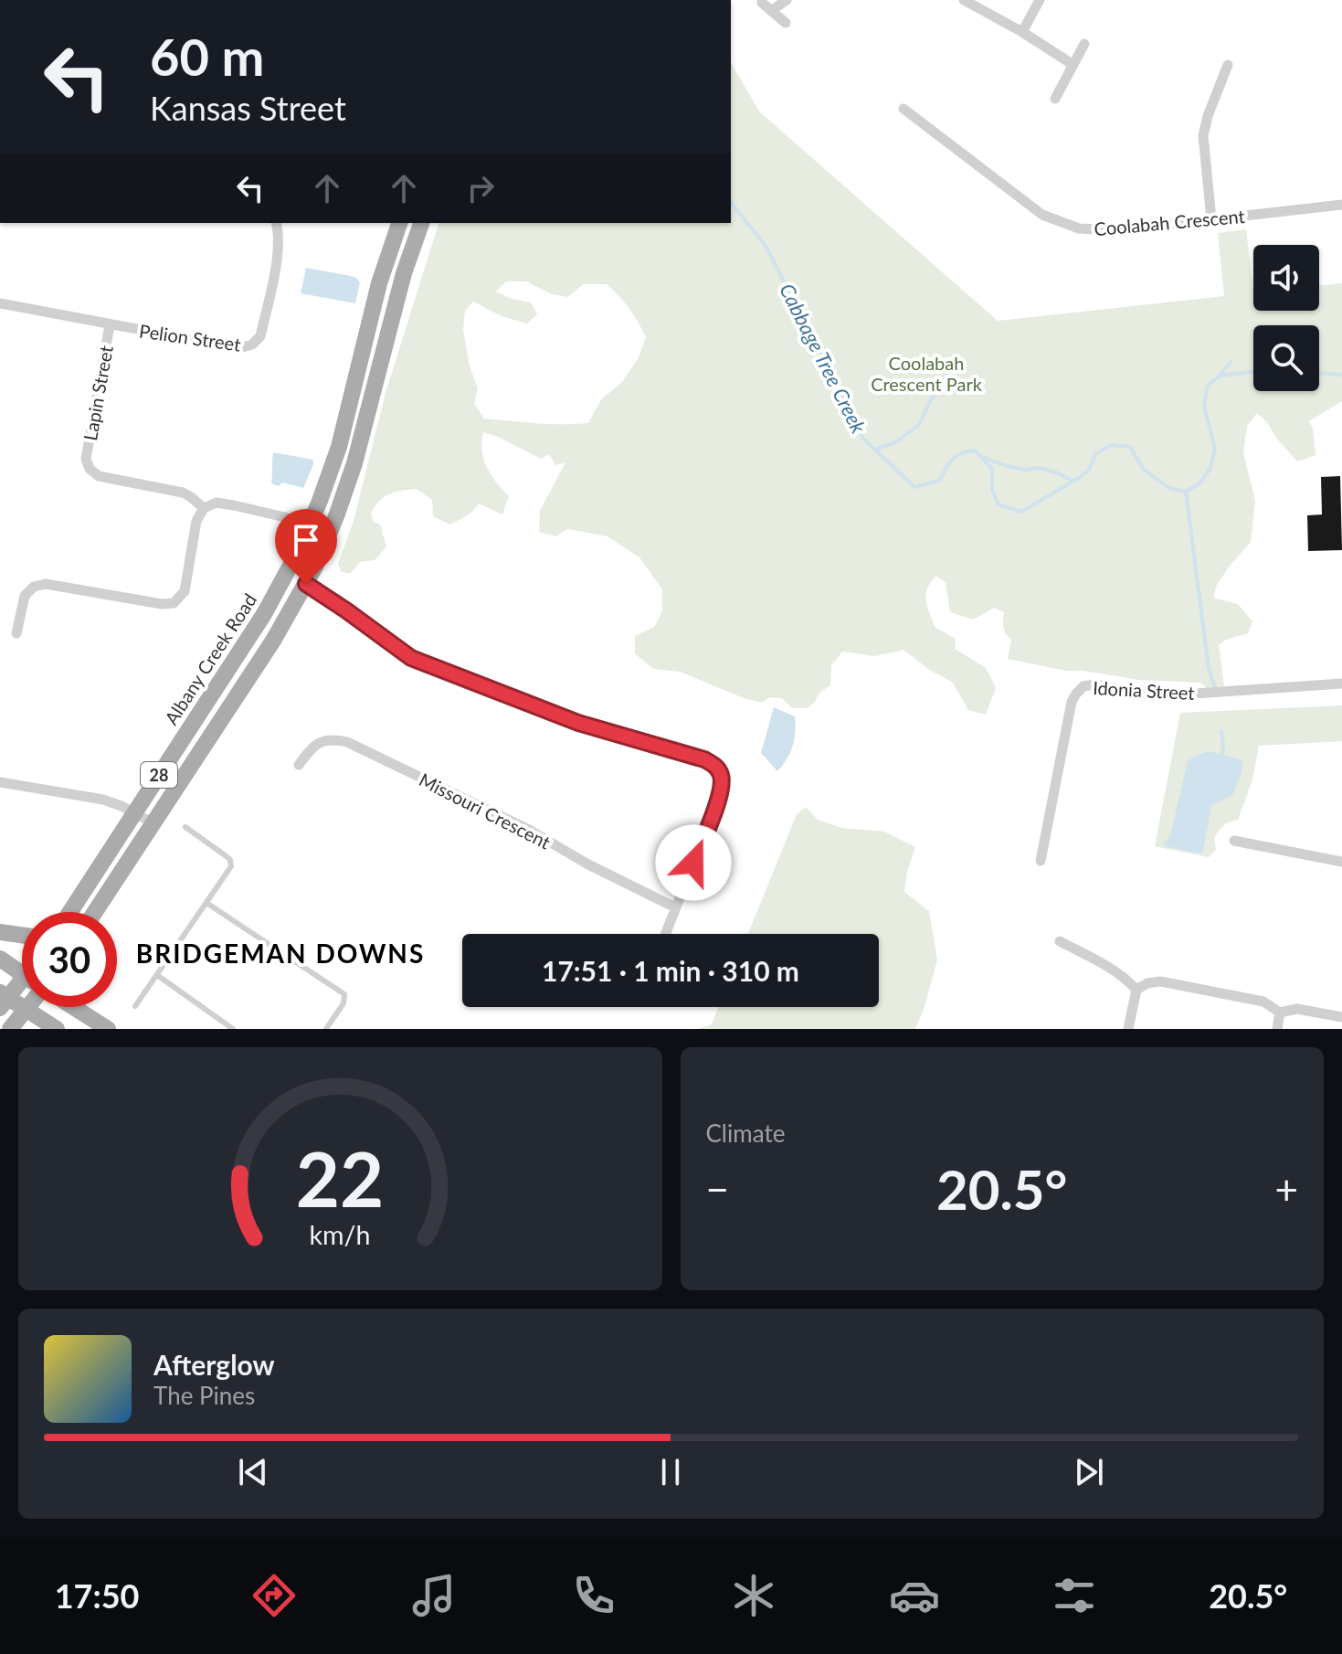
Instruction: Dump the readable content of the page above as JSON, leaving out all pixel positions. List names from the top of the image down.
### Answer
{
  "streets": {
    "main road": ["Albany Creek Road", "28"],
    "street": [
      "Coolabah Crescent",
      "Pelion Street",
      "Lapin Street",
      "Idonia Street",
      "Missouri Crescent"
    ]
  },
  "crossings": [
    ["Pelion Street", "Lapin Street"]
  ],
  "districts": ["BRIDGEMAN DOWNS"],
  "water": ["Cabbage Tree Creek"],
  "parks": ["Coolabah Crescent Park"],
  "page": {
    "turn": ["60 m", "Kansas Street"],
    "limit": "30",
    "trip": "17:51 · 1 min · 310 m",
    "tile": "Climate",
    "heat": ["−", "20.5°", "+"],
    "song": ["Afterglow", "The Pines"],
    "tabs": ["17:50", "20.5°"],
    "gauge": ["22", "km/h"]
  }
}
